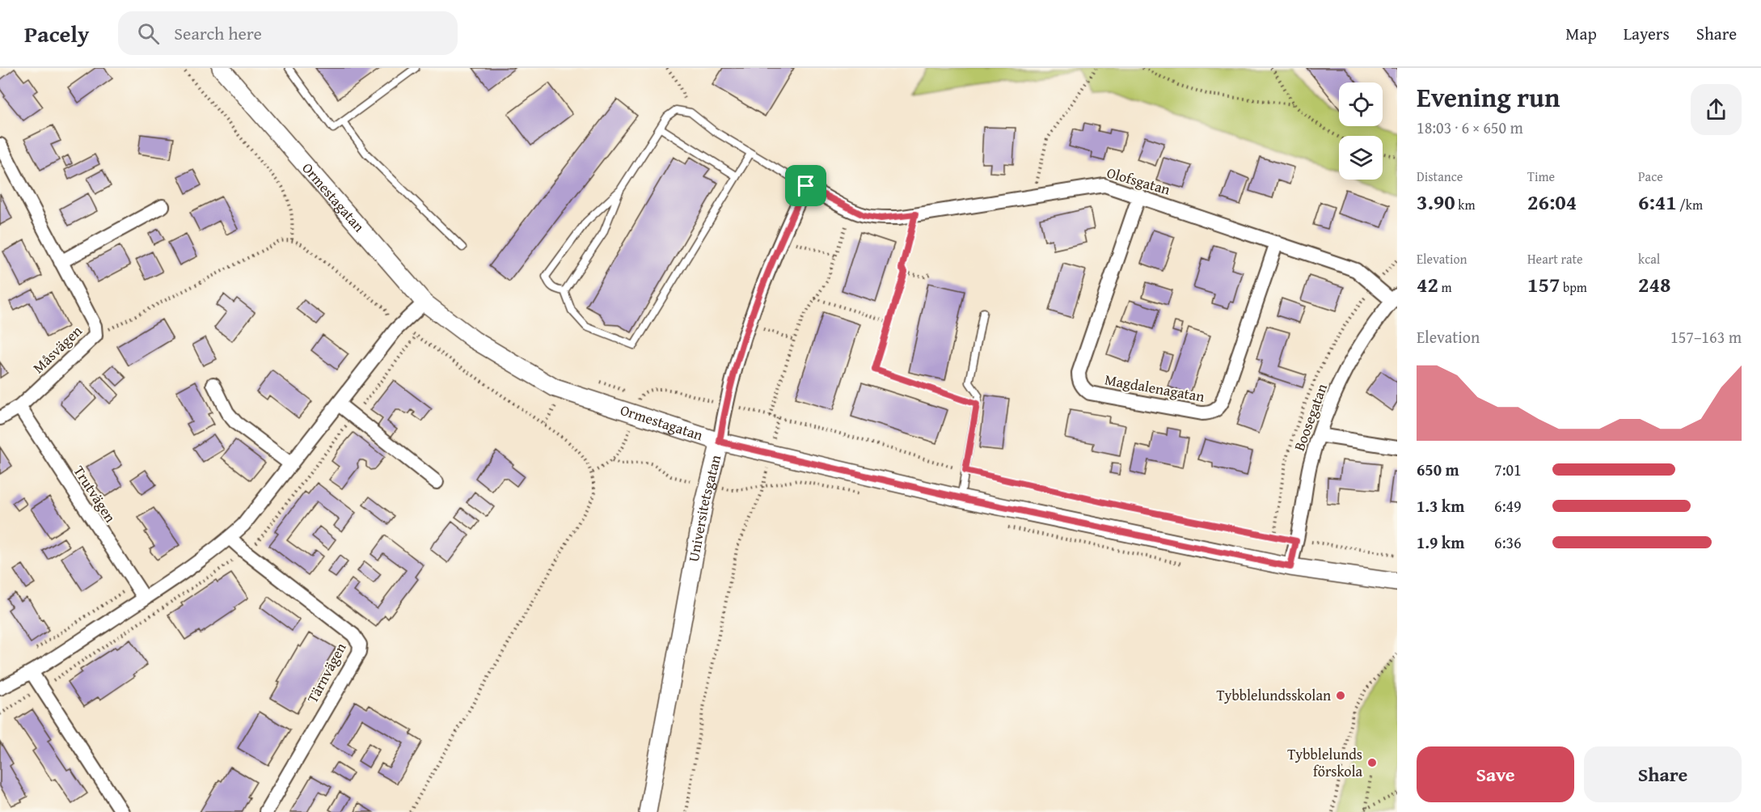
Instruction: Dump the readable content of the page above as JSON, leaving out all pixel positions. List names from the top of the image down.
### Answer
{
  "streets": {
    "street": [
      "Olofsgatan",
      "Ormestagatan",
      "Måsvägen",
      "Magdalenagatan",
      "Boosegatan",
      "Trutvägen",
      "Universitetsgatan",
      "Tärnvägen"
    ]
  },
  "crossings": [
    ["Olofsgatan", "Magdalenagatan"],
    ["Olofsgatan", "Boosegatan"],
    ["Olofsgatan", "Universitetsgatan"],
    ["Ormestagatan", "Boosegatan"],
    ["Ormestagatan", "Universitetsgatan"],
    ["Måsvägen", "Trutvägen"]
  ],
  "places": ["Tybblelundsskolan", "Tybblelunds förskola"],
  "page": {
    "header": "Pacely",
    "search": "Search here",
    "nav": ["Map", "Layers", "Share"],
    "heading": ["Evening run", "18:03 · 6 × 650 m"],
    "stats": [
      ["Distance", "3.90 km"],
      ["Time", "26:04"],
      ["Pace", "6:41 /km"],
      ["Elevation", "42 m"],
      ["Heart rate", "157 bpm"],
      ["kcal", "248"]
    ],
    "chart": ["Elevation", "157–163 m"],
    "list": [
      {
        "name": "650 m",
        "note": "7:01"
      },
      {
        "name": "1.3 km",
        "note": "6:49"
      },
      {
        "name": "1.9 km",
        "note": "6:36"
      }
    ],
    "buttons": ["Save", "Share"]
  }
}
